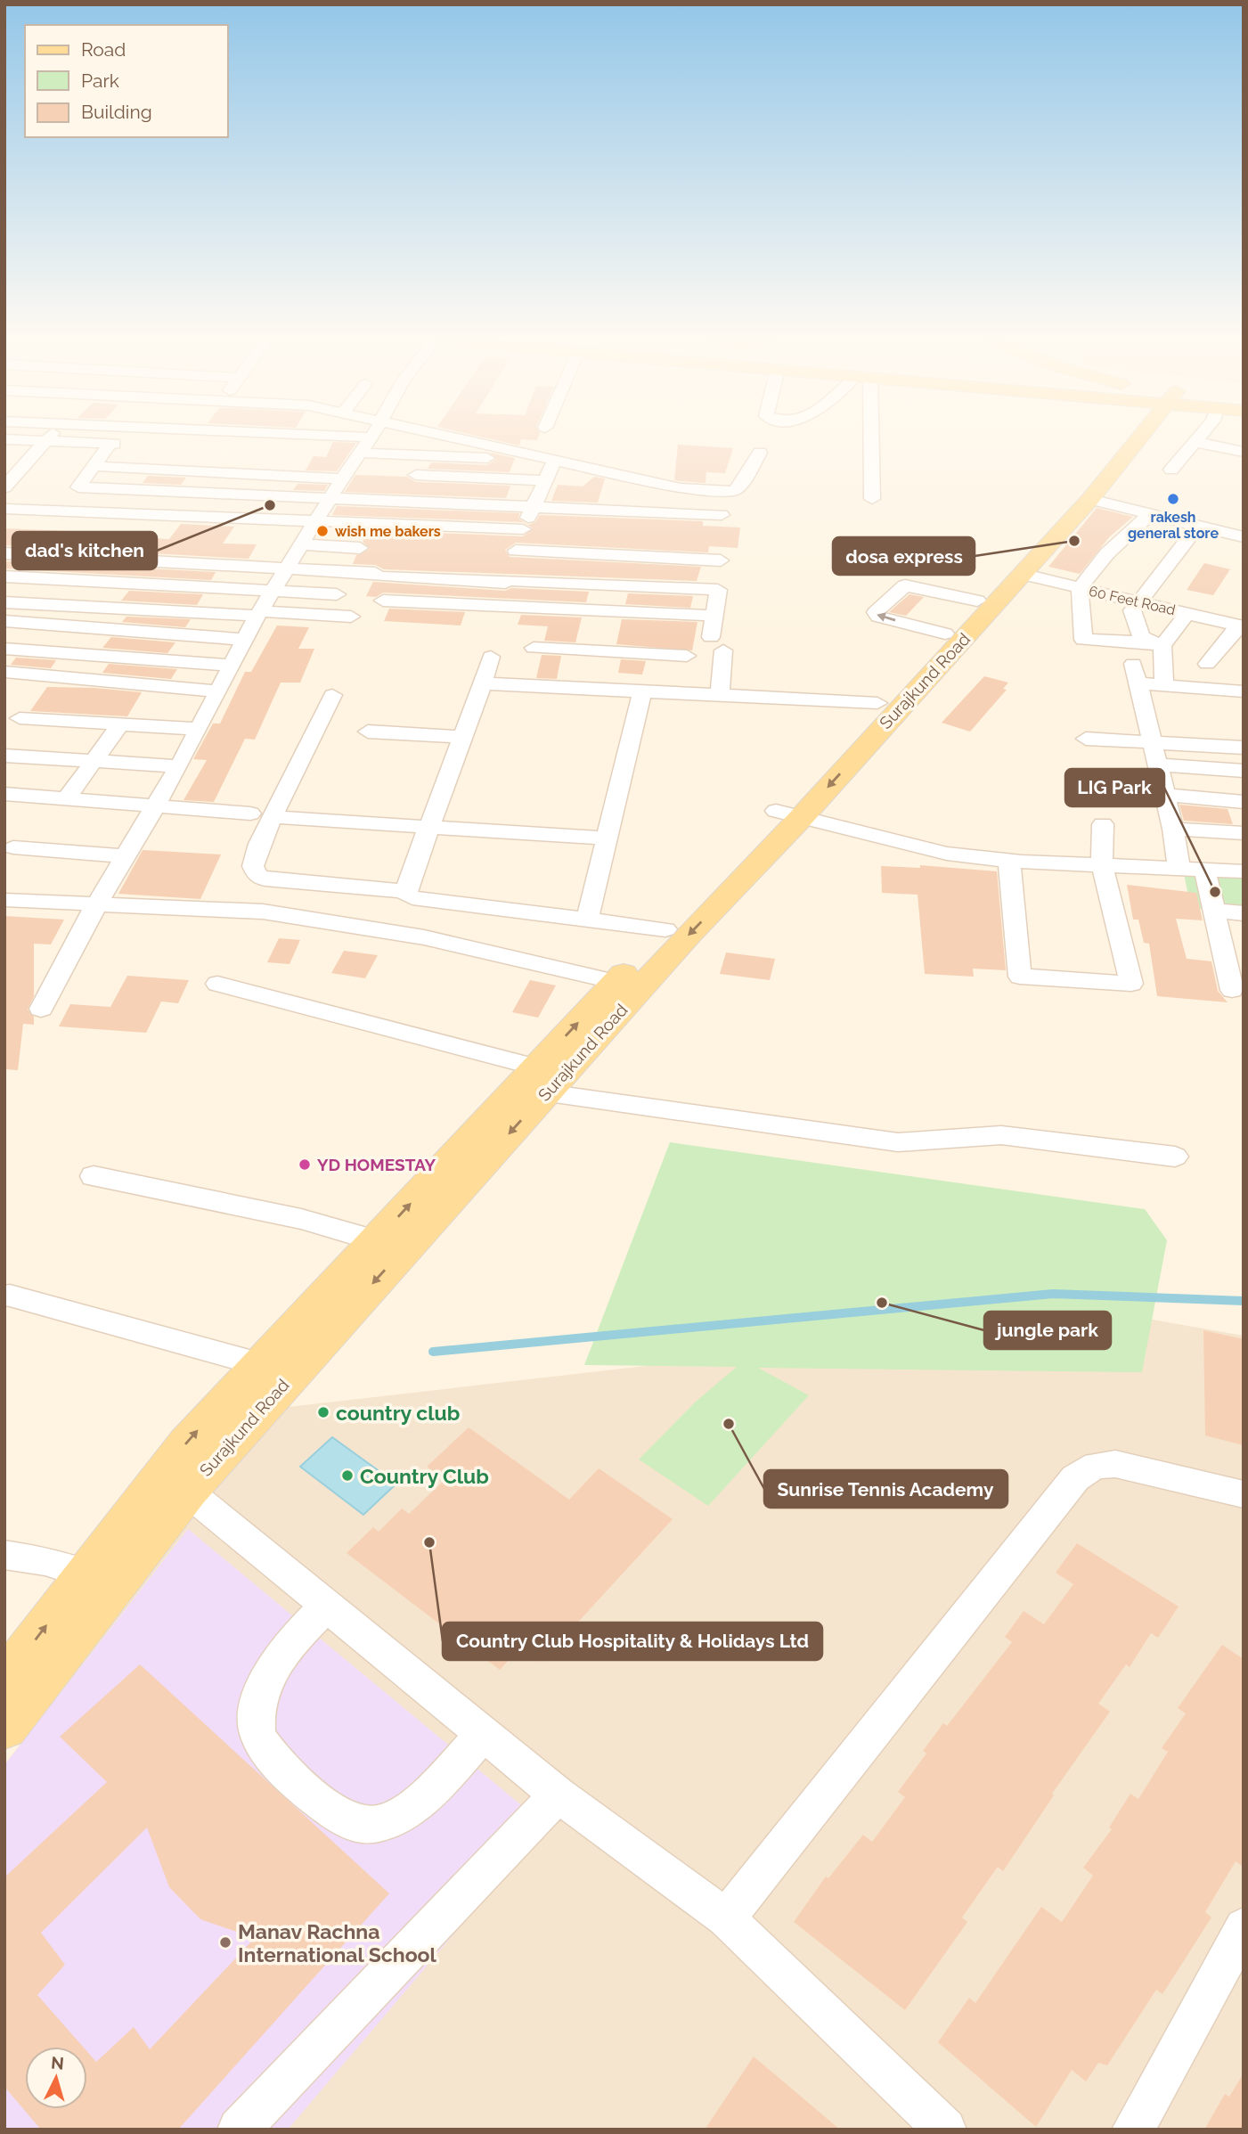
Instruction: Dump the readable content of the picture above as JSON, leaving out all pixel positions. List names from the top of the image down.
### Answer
{
  "streets": {
    "main road": ["Surajkund Road"],
    "street": ["60 Feet Road"]
  },
  "crossings": [
    ["60 Feet Road", "Surajkund Road"]
  ],
  "places": [
    "rakesh general store",
    "dad's kitchen",
    "wish me bakers",
    "dosa express",
    "LIG Park",
    "YD HOMESTAY",
    "jungle park",
    "country club",
    "Sunrise Tennis Academy",
    "Country Club",
    "Country Club Hospitality & Holidays Ltd",
    "Manav Rachna International School"
  ],
  "legend": ["Road", "Park", "Building"],
  "north": "top"
}
